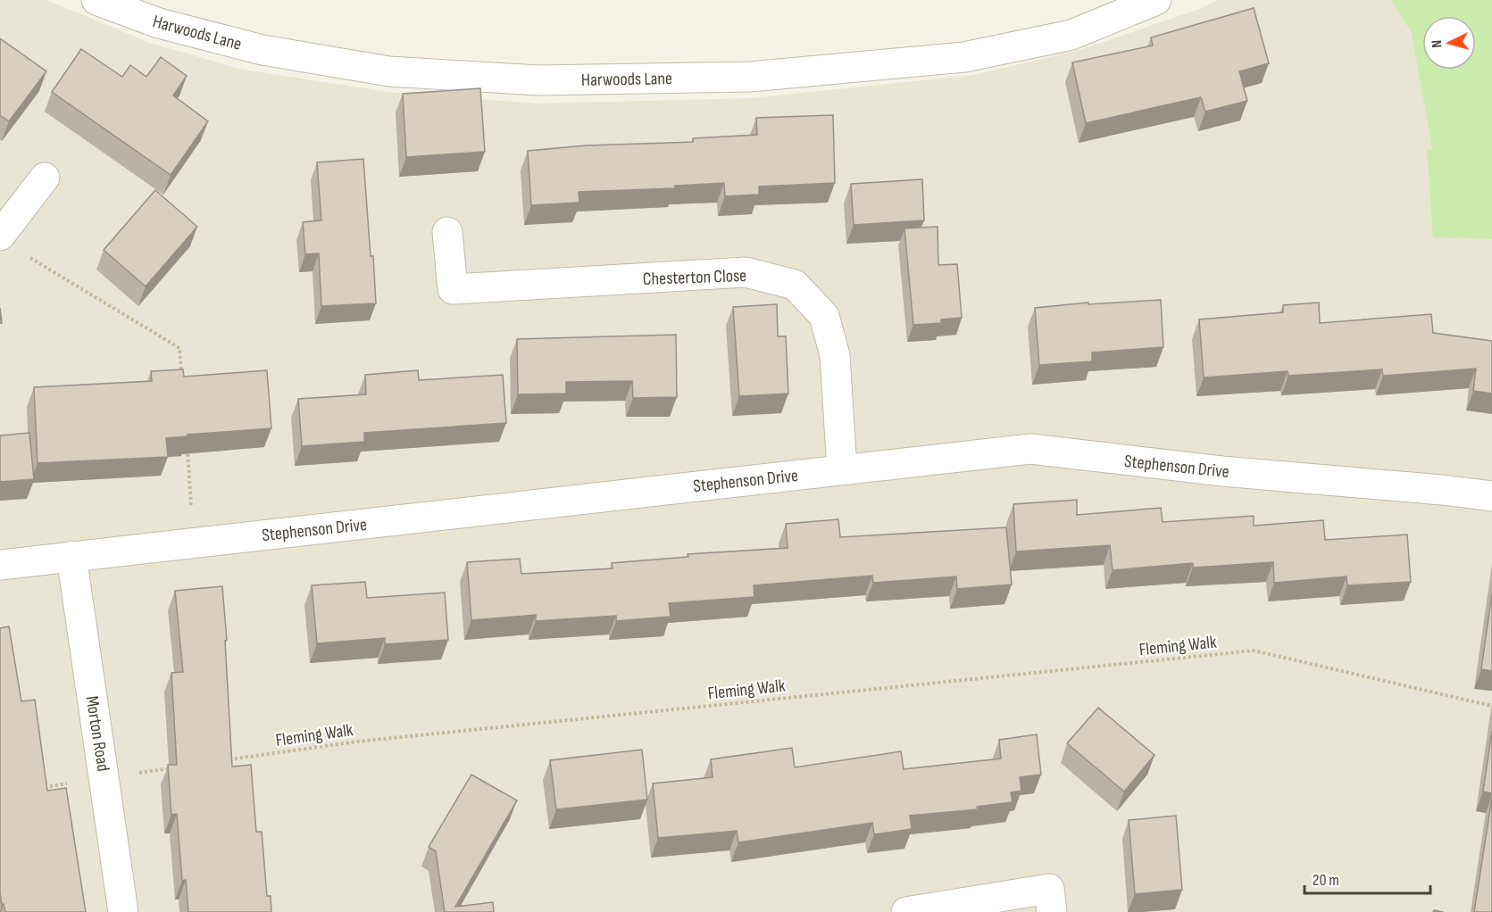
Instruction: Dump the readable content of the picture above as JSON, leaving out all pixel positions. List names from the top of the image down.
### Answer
{
  "streets": {
    "street": [
      "Harwoods Lane",
      "Chesterton Close",
      "Stephenson Drive",
      "Morton Road"
    ],
    "path": ["Fleming Walk"]
  },
  "crossings": [
    ["Chesterton Close", "Stephenson Drive"],
    ["Stephenson Drive", "Morton Road"]
  ],
  "scale_bar": "20 m",
  "north": "left"
}
